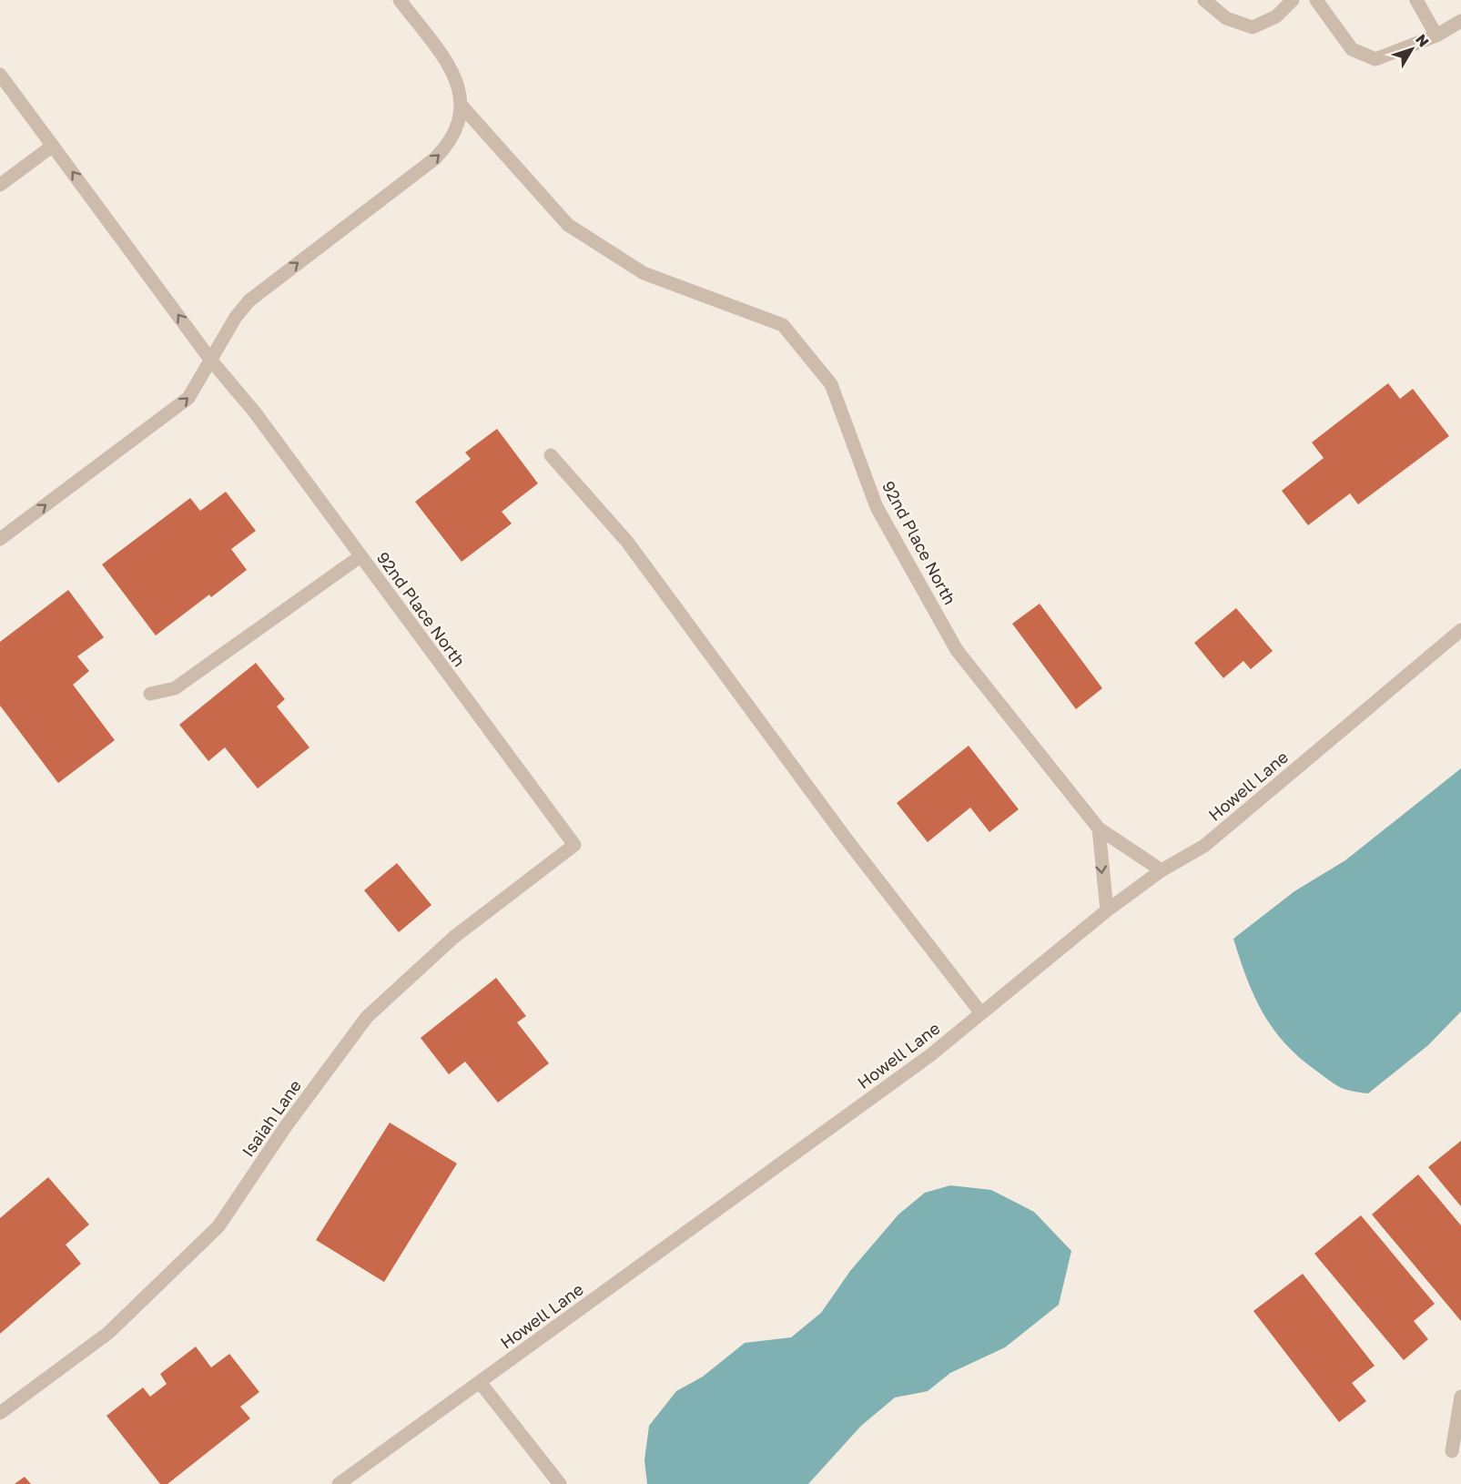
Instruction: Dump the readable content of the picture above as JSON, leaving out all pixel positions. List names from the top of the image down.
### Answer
{
  "streets": {
    "street": ["92nd Place North", "Howell Lane", "Isaiah Lane"]
  },
  "crossings": [
    ["92nd Place North", "Howell Lane"],
    ["92nd Place North", "Isaiah Lane"]
  ],
  "north": "top right"
}
